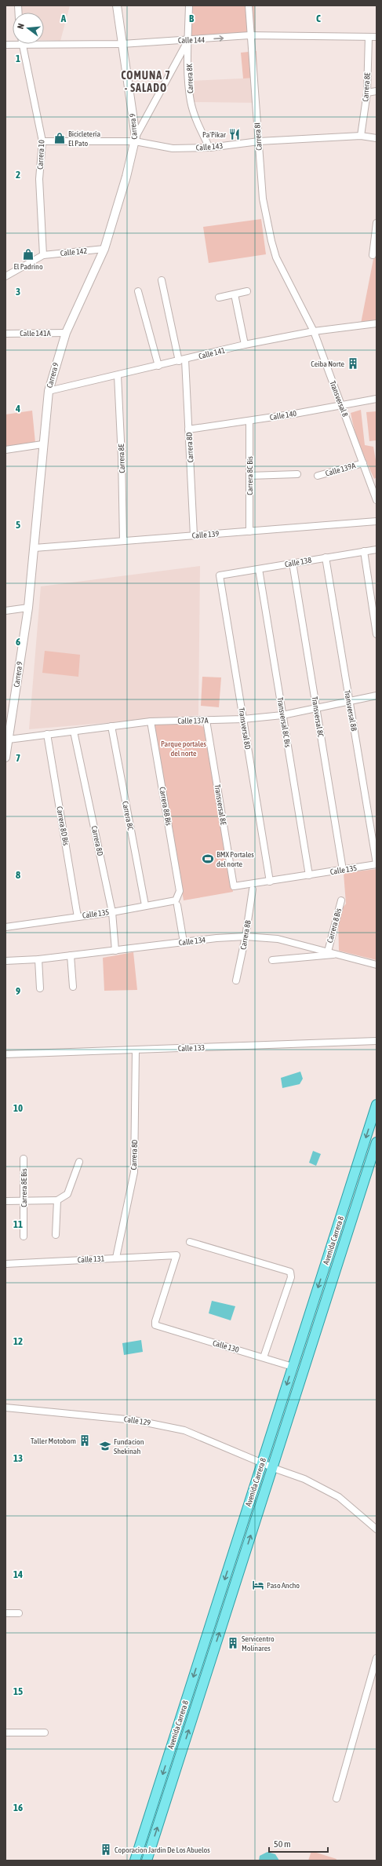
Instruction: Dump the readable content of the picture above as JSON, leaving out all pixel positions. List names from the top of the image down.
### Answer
{
  "streets": {
    "main road": ["Avenida Carrera 8"],
    "street": [
      "Calle 144",
      "Carrera 8K",
      "Carrera 8E",
      "Carrera 9",
      "Carrera 8I",
      "Calle 143",
      "Carrera 10",
      "Calle 142",
      "Calle 141A",
      "Calle 141",
      "Transversal 8",
      "Calle 140",
      "Carrera 8D",
      "Calle 139A",
      "Carrera 8C Bis",
      "Calle 139",
      "Calle 138",
      "Transversal 8B",
      "Transversal 8C",
      "Calle 137A",
      "Transversal 8C Bis",
      "Transversal 8D",
      "Transversal 8E",
      "Carrera 8B Bis",
      "Carrera 8C",
      "Carrera 8D Bis",
      "Calle 135",
      "Carrera 8 Bis",
      "Carrera 8B",
      "Calle 134",
      "Calle 133",
      "Carrera 8E Bis",
      "Calle 131",
      "Calle 130",
      "Calle 129"
    ]
  },
  "crossings": [
    ["Calle 144", "Carrera 8K"],
    ["Calle 144", "Carrera 8E"],
    ["Calle 144", "Carrera 9"],
    ["Calle 144", "Carrera 8I"],
    ["Carrera 8K", "Calle 143"],
    ["Carrera 8E", "Calle 143"],
    ["Carrera 8E", "Calle 141"],
    ["Carrera 8E", "Calle 139"],
    ["Carrera 9", "Calle 143"],
    ["Carrera 9", "Calle 142"],
    ["Carrera 9", "Calle 141A"],
    ["Carrera 9", "Calle 141"],
    ["Carrera 9", "Calle 139"],
    ["Carrera 9", "Calle 137A"],
    ["Carrera 8I", "Calle 143"],
    ["Carrera 8I", "Transversal 8"],
    ["Calle 143", "Carrera 10"],
    ["Carrera 10", "Calle 142"],
    ["Calle 141", "Transversal 8"],
    ["Calle 141", "Carrera 8D"],
    ["Transversal 8", "Calle 140"],
    ["Transversal 8", "Calle 139A"],
    ["Calle 140", "Carrera 8D"],
    ["Calle 140", "Carrera 8C Bis"],
    ["Carrera 8D", "Calle 139"],
    ["Carrera 8D", "Calle 137A"],
    ["Carrera 8D", "Calle 135"],
    ["Carrera 8D", "Calle 134"],
    ["Carrera 8D", "Calle 133"],
    ["Carrera 8D", "Calle 131"],
    ["Carrera 8C Bis", "Calle 139"],
    ["Calle 138", "Transversal 8B"],
    ["Calle 138", "Transversal 8C"],
    ["Calle 138", "Transversal 8C Bis"],
    ["Calle 138", "Transversal 8D"],
    ["Transversal 8B", "Calle 137A"],
    ["Transversal 8B", "Calle 135"],
    ["Transversal 8C", "Calle 137A"],
    ["Transversal 8C", "Calle 135"],
    ["Calle 137A", "Transversal 8C Bis"],
    ["Calle 137A", "Transversal 8D"],
    ["Calle 137A", "Transversal 8E"],
    ["Calle 137A", "Carrera 8B Bis"],
    ["Calle 137A", "Carrera 8C"],
    ["Calle 137A", "Carrera 8D Bis"],
    ["Transversal 8C Bis", "Calle 135"],
    ["Transversal 8D", "Calle 135"],
    ["Transversal 8E", "Calle 135"],
    ["Carrera 8B Bis", "Calle 135"],
    ["Carrera 8C", "Calle 135"],
    ["Carrera 8D Bis", "Calle 135"],
    ["Carrera 8 Bis", "Calle 134"],
    ["Carrera 8B", "Calle 134"],
    ["Avenida Carrera 8", "Calle 130"],
    ["Avenida Carrera 8", "Calle 129"],
    ["Calle 131", "Calle 130"]
  ],
  "districts": ["COMUNA 7 - SALADO"],
  "parks": ["Parque portales del norte"],
  "places": {
    "restaurant": ["Pa'Pikar"],
    "shop": ["Bicicletería El Pato", "El Padrino"],
    "building": [
      "Ceiba Norte",
      "Taller Motobom",
      "Servicentro Molinares",
      "Coporacion Jardin De Los Abuelos"
    ],
    "sports": ["BMX Portales del norte"],
    "school or university": ["Fundacion Shekinah"],
    "hotel": ["Paso Ancho"]
  },
  "scale_bar": "50 m",
  "north": "left",
  "grid": {
    "columns": ["A", "B", "C"],
    "rows": [
      "1",
      "2",
      "3",
      "4",
      "5",
      "6",
      "7",
      "8",
      "9",
      "10",
      "11",
      "12",
      "13",
      "14",
      "15",
      "16"
    ]
  }
}
